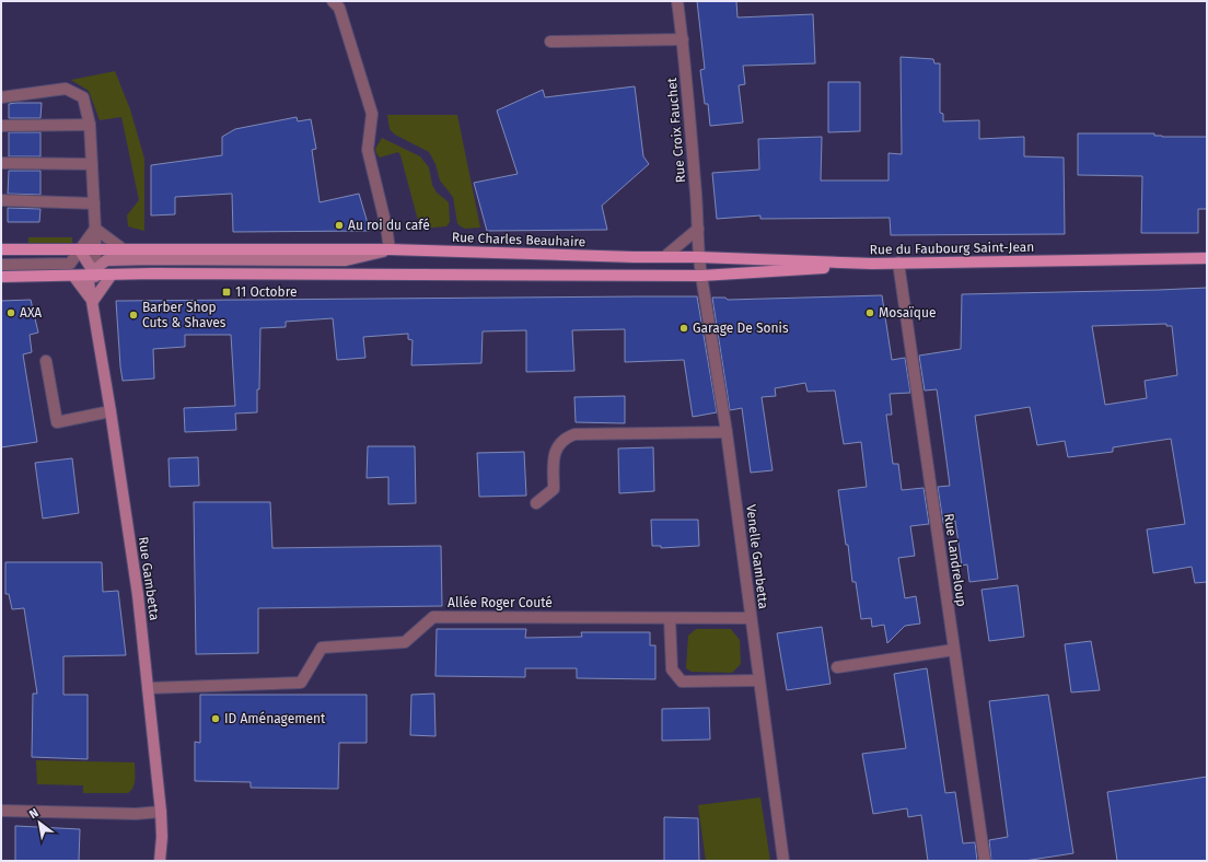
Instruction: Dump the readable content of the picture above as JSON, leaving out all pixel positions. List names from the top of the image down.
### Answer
{
  "streets": {
    "main road": ["Rue Charles Beauhaire", "Rue du Faubourg Saint-Jean", "Rue Gambetta"],
    "street": [
      "Rue Croix Fauchet",
      "Venelle Gambetta",
      "Rue Landreloup",
      "Allée Roger Couté"
    ]
  },
  "crossings": [
    ["Rue Croix Fauchet", "Rue Charles Beauhaire"],
    ["Rue Croix Fauchet", "Rue du Faubourg Saint-Jean"],
    ["Rue Croix Fauchet", "Venelle Gambetta"],
    ["Rue Charles Beauhaire", "Rue du Faubourg Saint-Jean"],
    ["Rue Charles Beauhaire", "Venelle Gambetta"],
    ["Rue du Faubourg Saint-Jean", "Venelle Gambetta"],
    ["Rue du Faubourg Saint-Jean", "Rue Landreloup"],
    ["Venelle Gambetta", "Allée Roger Couté"],
    ["Rue Gambetta", "Allée Roger Couté"]
  ],
  "places": {
    "other": [
      "Au roi du café",
      "AXA",
      "Mosaïque",
      "Barber Shop Cuts & Shaves",
      "Garage De Sonis",
      "ID Aménagement"
    ],
    "transit": ["11 Octobre"]
  },
  "north": "top left"
}
